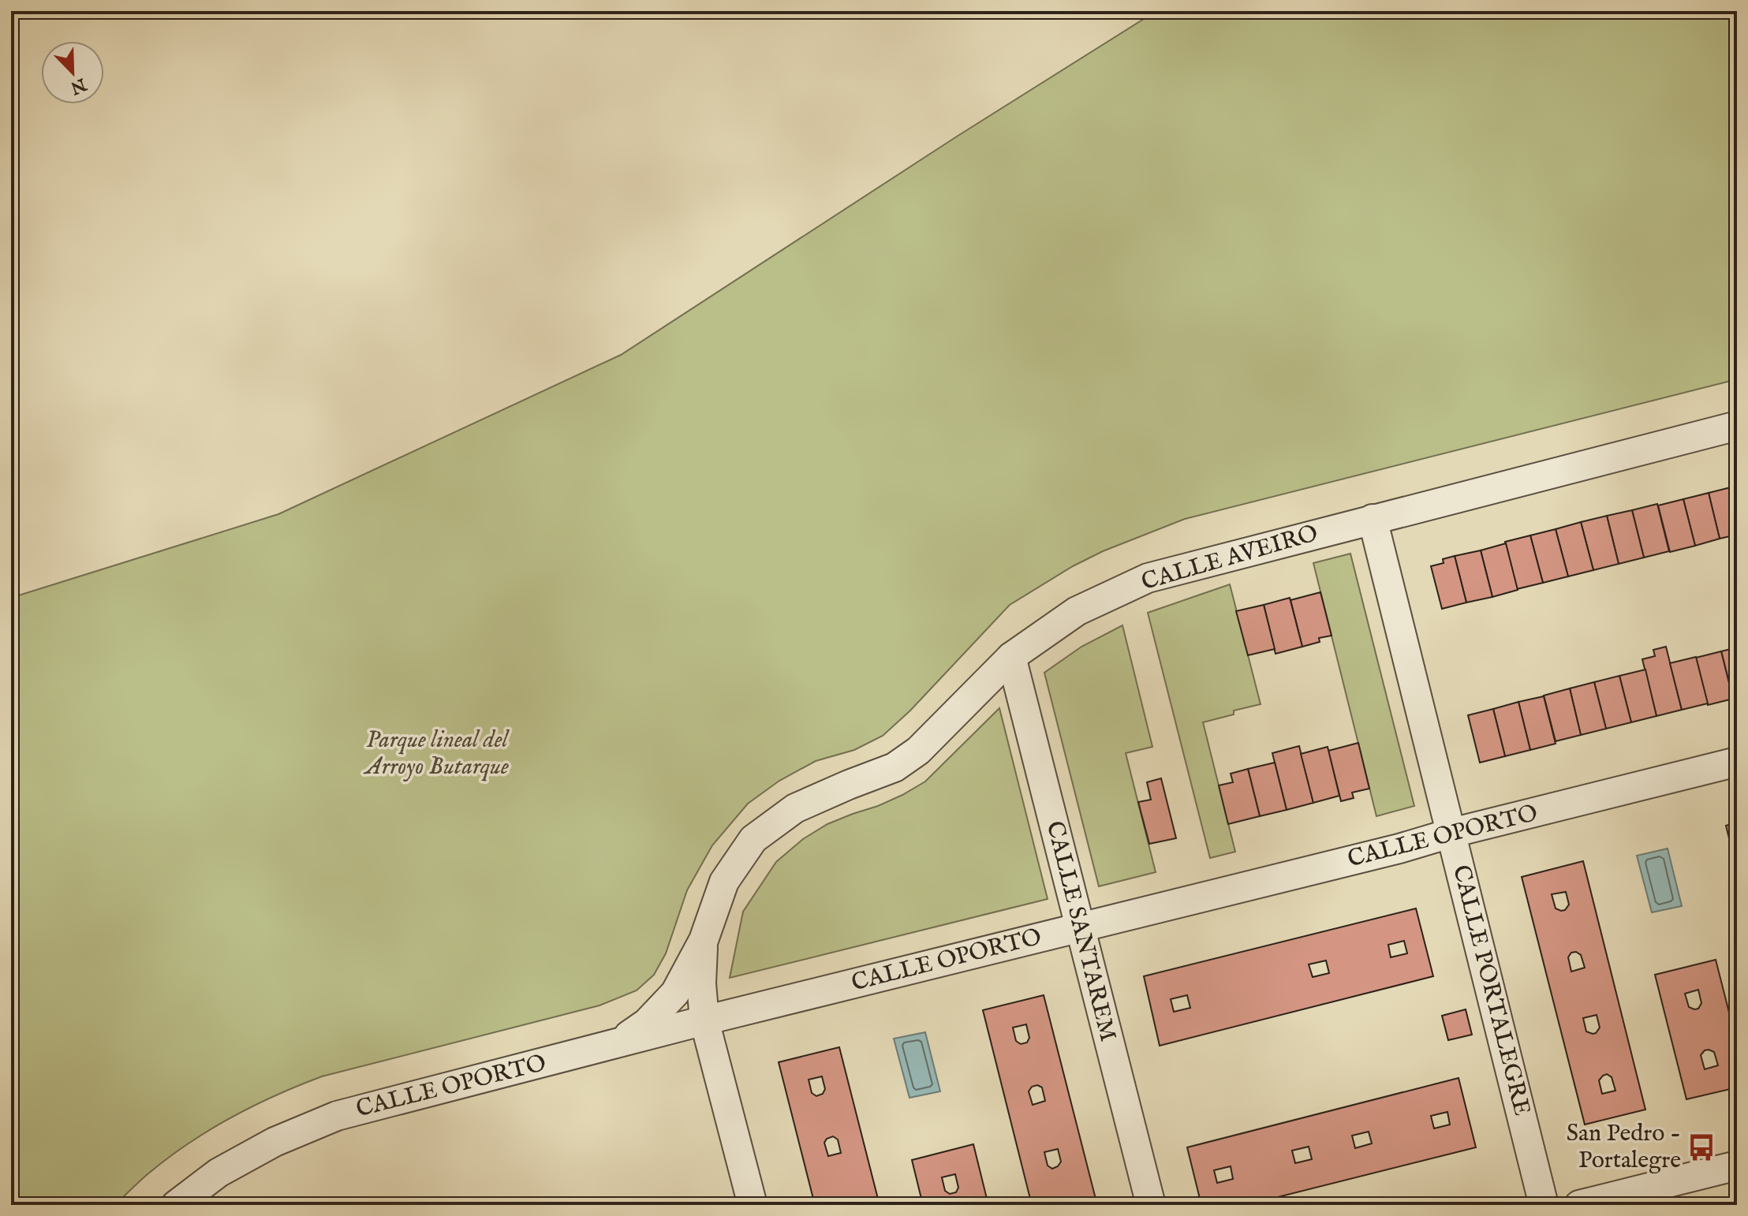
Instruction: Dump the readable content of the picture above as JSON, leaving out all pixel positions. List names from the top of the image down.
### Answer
{
  "streets": {
    "street": [
      "CALLE AVEIRO",
      "CALLE OPORTO",
      "CALLE SANTAREM",
      "CALLE PORTALEGRE"
    ]
  },
  "crossings": [
    ["CALLE AVEIRO", "CALLE OPORTO"],
    ["CALLE AVEIRO", "CALLE SANTAREM"],
    ["CALLE AVEIRO", "CALLE PORTALEGRE"],
    ["CALLE OPORTO", "CALLE SANTAREM"],
    ["CALLE OPORTO", "CALLE PORTALEGRE"]
  ],
  "parks": ["Parque lineal del Arroyo Butarque"],
  "places": {
    "bus stop": ["San Pedro - Portalegre"]
  },
  "north": "bottom right"
}
